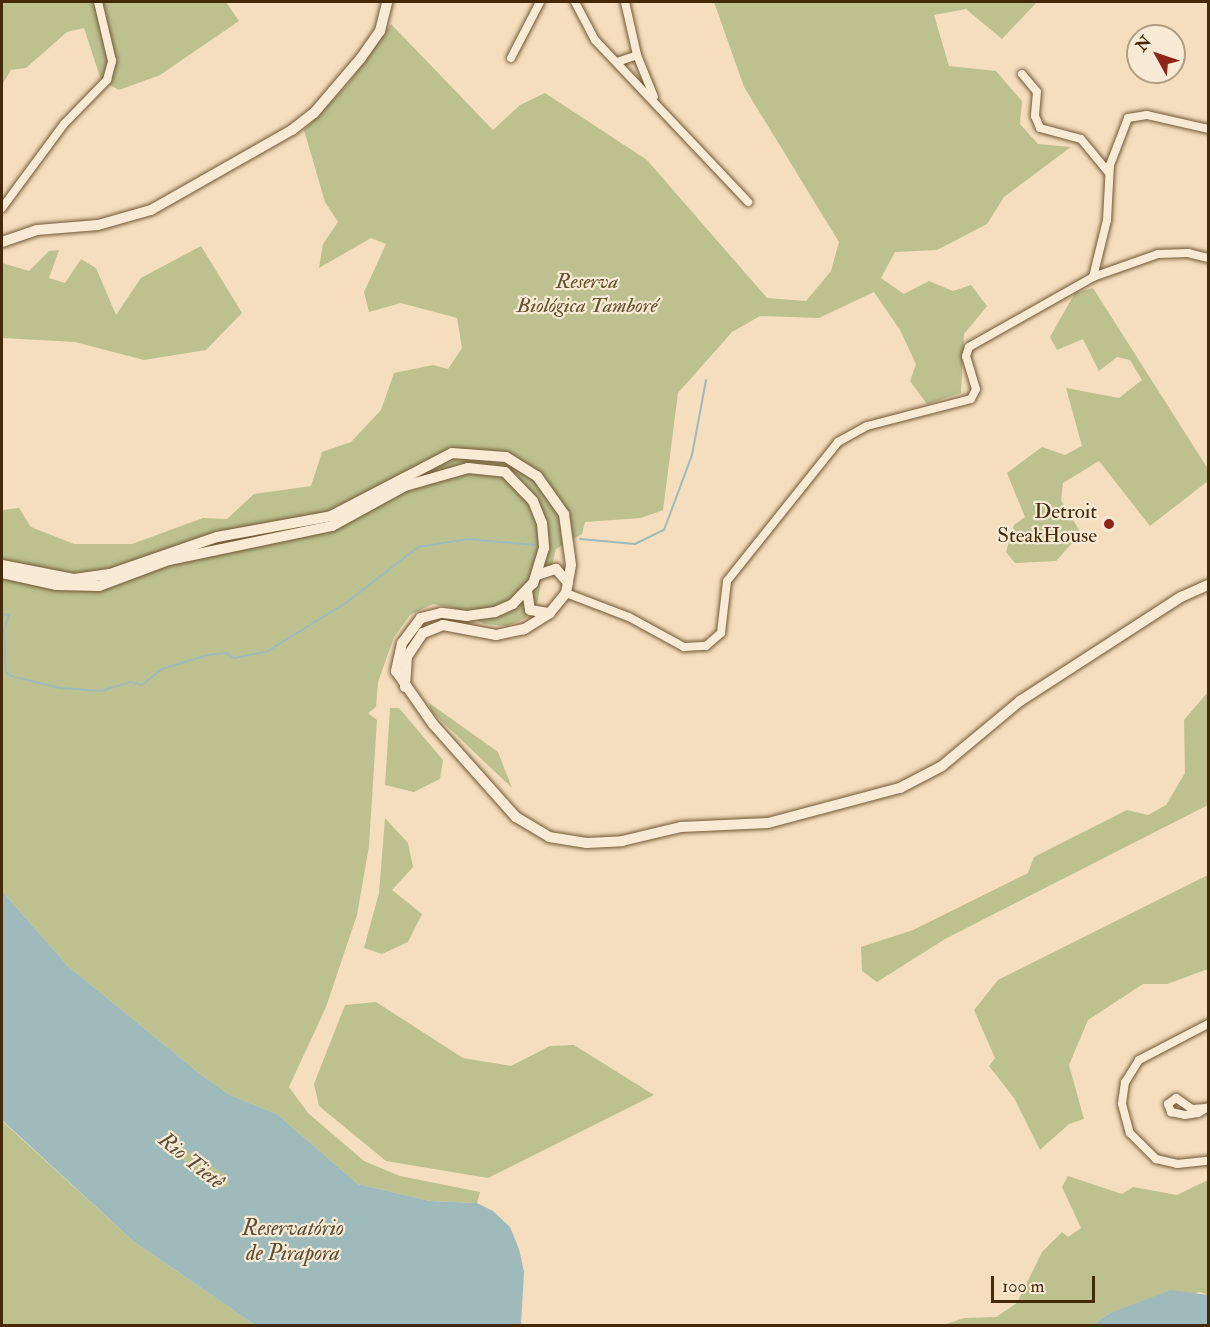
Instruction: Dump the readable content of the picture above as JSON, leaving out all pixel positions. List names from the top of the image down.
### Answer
{
  "water": ["Rio Tietê", "Reservatório de Pirapora"],
  "parks": ["Reserva Biológica Tamboré"],
  "places": ["Detroit SteakHouse"],
  "scale_bar": "100 m",
  "north": "top left"
}
